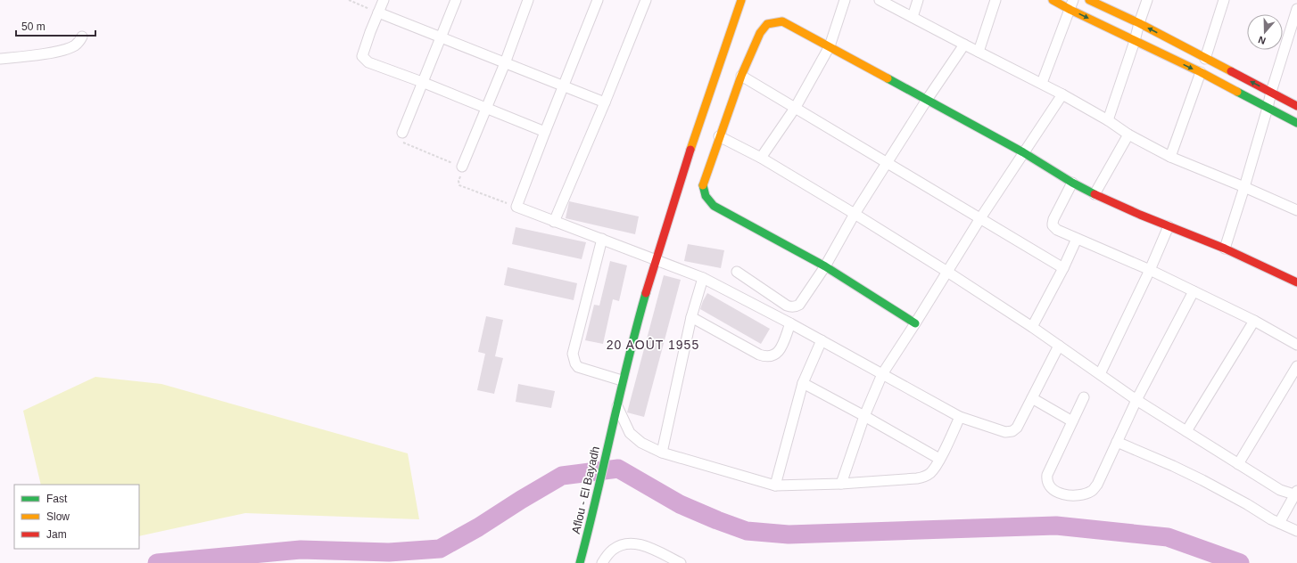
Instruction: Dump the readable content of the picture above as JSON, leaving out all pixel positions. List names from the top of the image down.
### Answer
{
  "streets": {
    "main road": ["Aflou - El Bayadh"]
  },
  "districts": ["20 AOÛT 1955"],
  "legend": ["Fast", "Slow", "Jam"],
  "scale_bar": "50 m",
  "north": "bottom"
}
